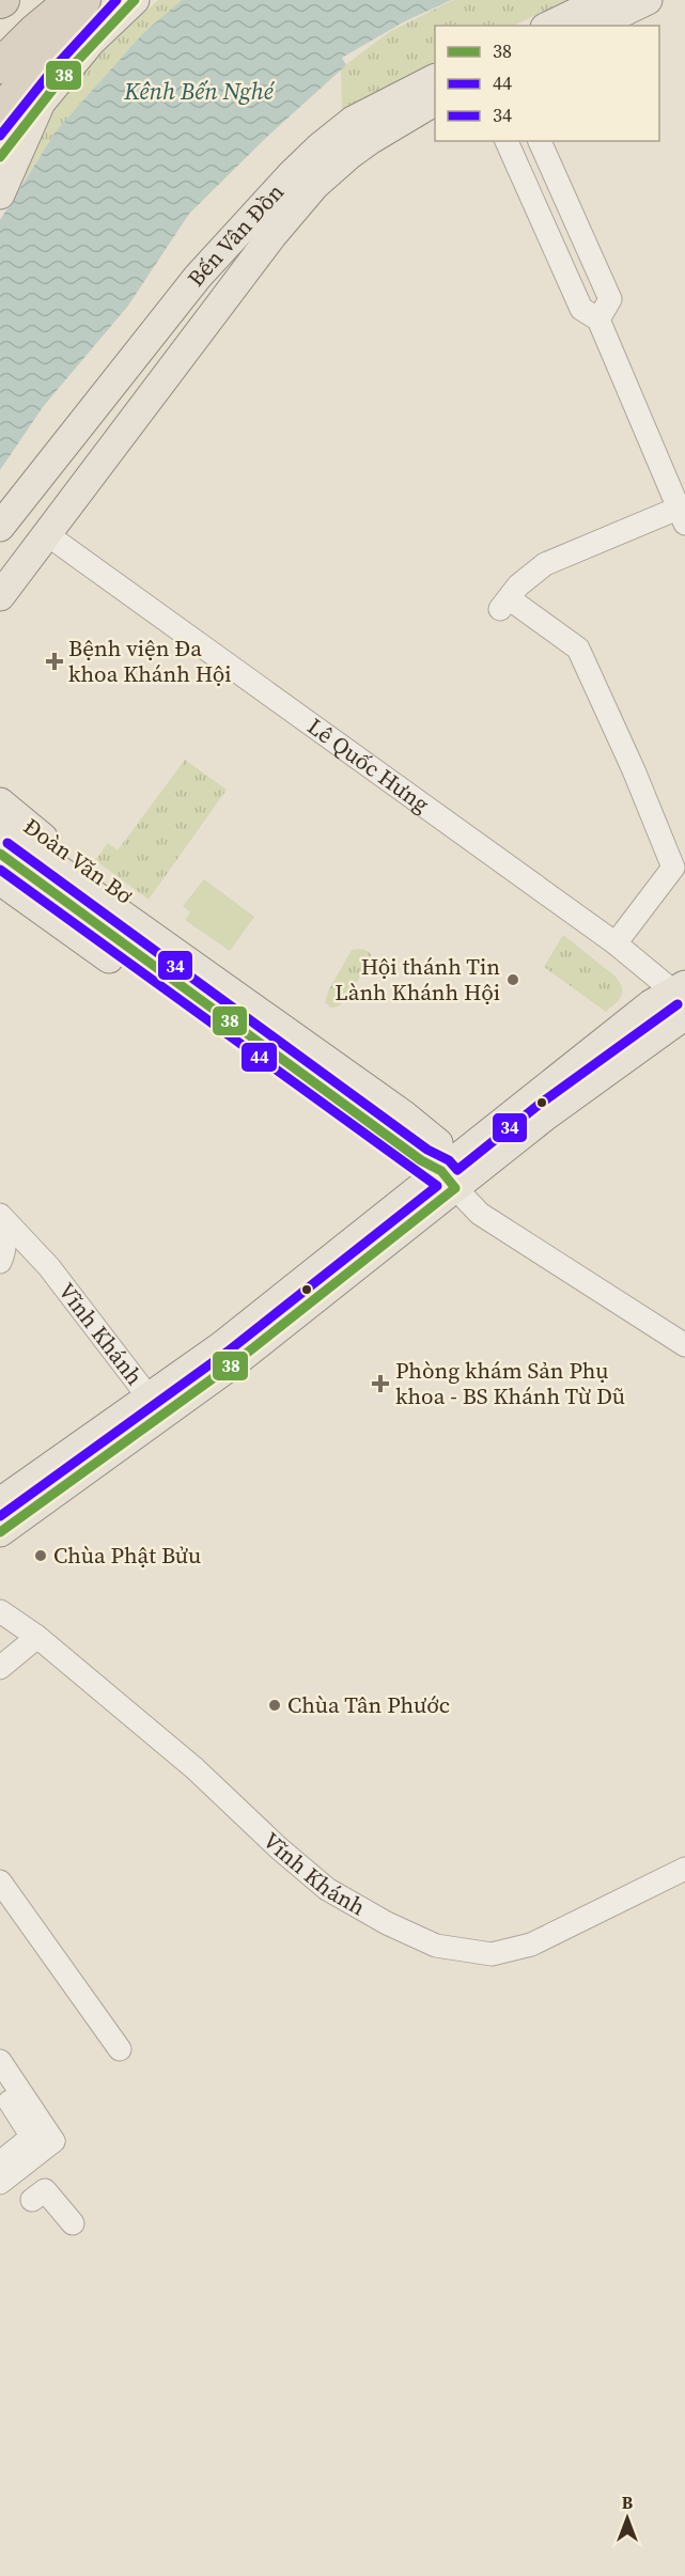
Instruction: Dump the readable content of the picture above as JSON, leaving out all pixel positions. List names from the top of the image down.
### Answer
{
  "streets": {
    "main road": ["Bến Vân Đồn", "Đoàn Văn Bơ"],
    "street": ["Lê Quốc Hưng", "Vĩnh Khánh"]
  },
  "crossings": [
    ["Bến Vân Đồn", "Lê Quốc Hưng"]
  ],
  "water": ["Kênh Bến Nghé"],
  "places": {
    "health": ["Bệnh viện Đa khoa Khánh Hội", "Phòng khám Sản Phụ khoa - BS Khánh Từ Dũ"],
    "other": ["Hội thánh Tin Lành Khánh Hội", "Chùa Phật Bửu", "Chùa Tân Phước"]
  },
  "lines": ["transit line 38", "transit line 34", "transit line 44"],
  "legend": ["38", "44", "34"],
  "north": "top"
}
